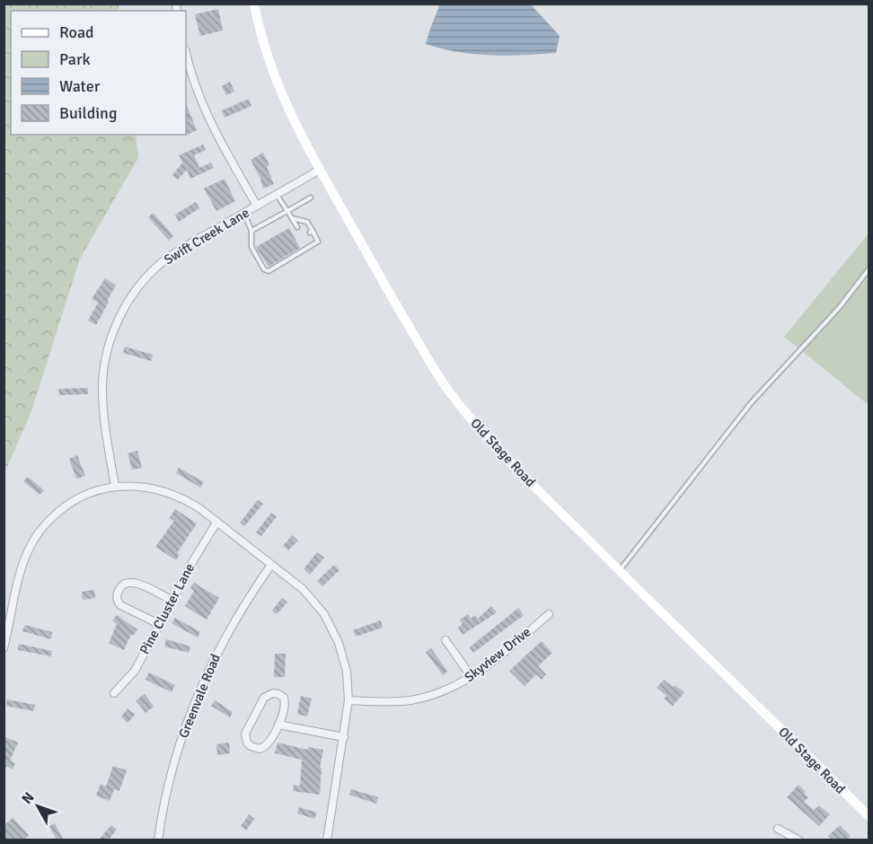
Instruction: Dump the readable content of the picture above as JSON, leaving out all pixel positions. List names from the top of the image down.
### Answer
{
  "streets": {
    "main road": ["Old Stage Road"],
    "street": [
      "Swift Creek Lane",
      "Pine Cluster Lane",
      "Skyview Drive",
      "Greenvale Road"
    ]
  },
  "crossings": [
    ["Swift Creek Lane", "Old Stage Road"]
  ],
  "legend": [
    "Road",
    "Park",
    "Water",
    "Building"
  ],
  "north": "top left"
}
